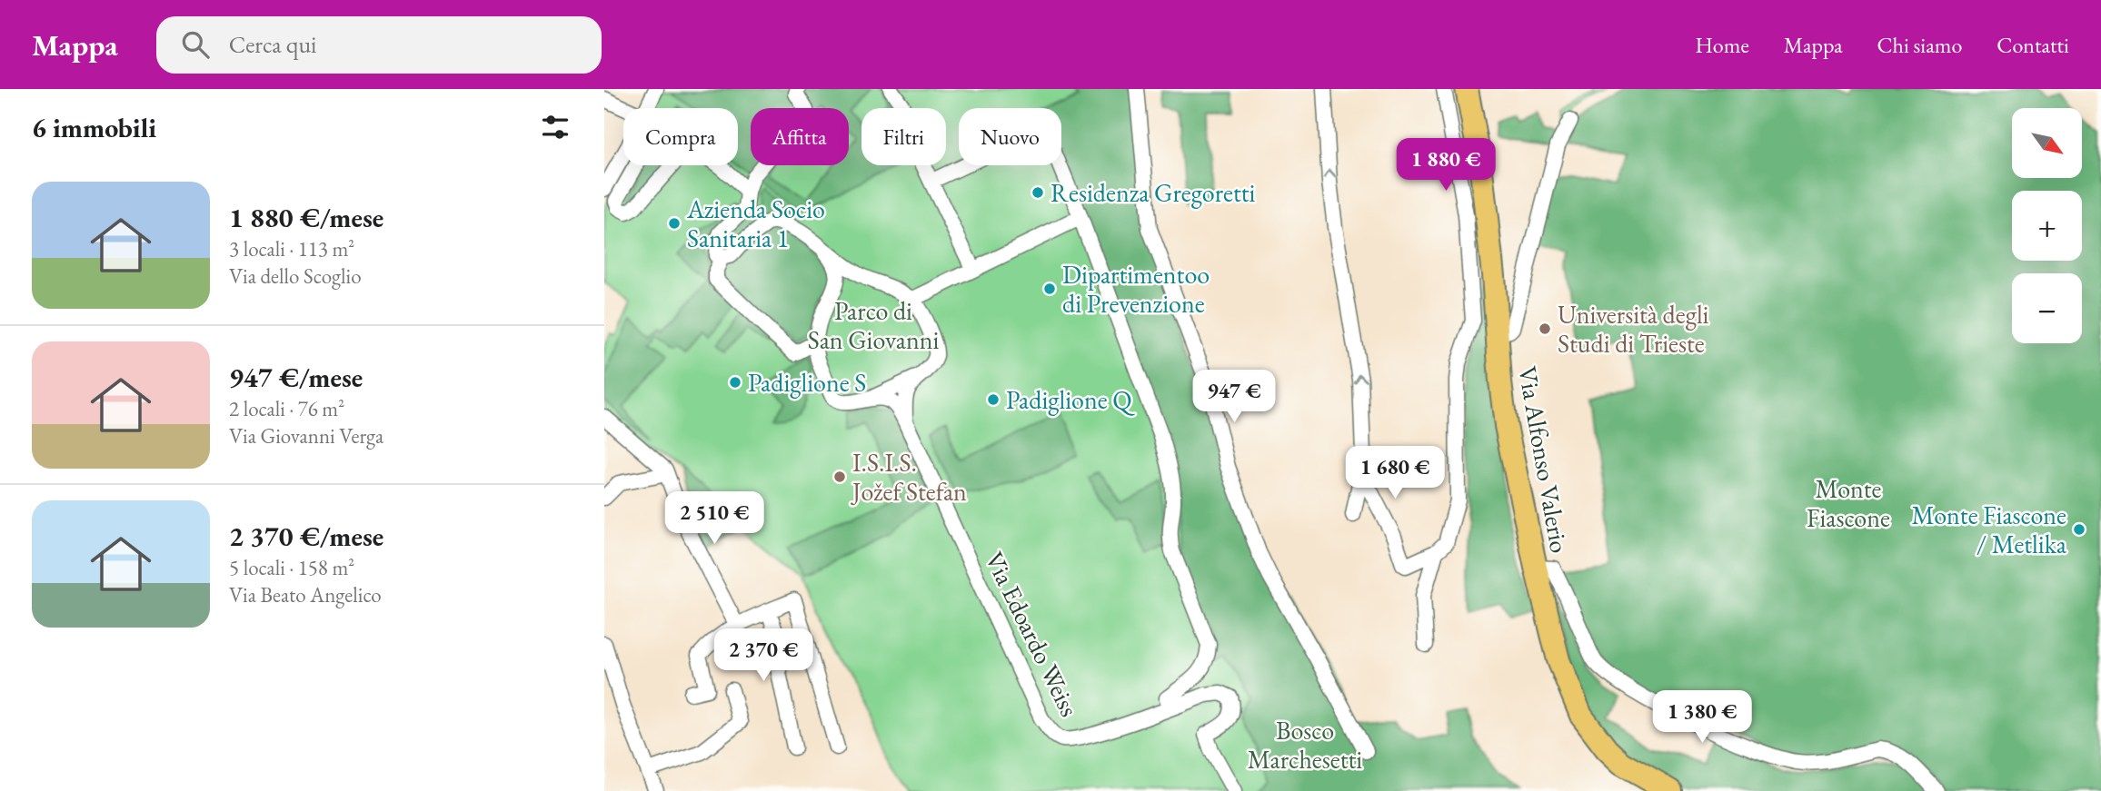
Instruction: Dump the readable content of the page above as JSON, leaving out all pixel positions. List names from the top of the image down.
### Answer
{
  "streets": {
    "main road": ["Via Alfonso Valerio"],
    "street": ["Via Edoardo Weiss"]
  },
  "parks": ["Parco di San Giovanni", "Monte Fiascone", "Bosco Marchesetti"],
  "places": [
    "Residenza Gregoretti",
    "Azienda Socio Sanitaria 1",
    "Dipartimentoo di Prevenzione",
    "Università degli Studi di Trieste",
    "Padiglione S",
    "Padiglione Q",
    "I.S.I.S. Jožef Stefan",
    "Monte Fiascone / Metlika"
  ],
  "north": "bottom right",
  "page": {
    "header": "Mappa",
    "search": "Cerca qui",
    "nav": [
      "Home",
      "Mappa",
      "Chi siamo",
      "Contatti"
    ],
    "heading": "6 immobili",
    "map_buttons": ["+", "−"],
    "chip": [
      "Compra",
      "Affitta",
      "Filtri",
      "Nuovo"
    ],
    "price": [
      "1 880 €",
      "947 €",
      "1 680 €",
      "2 510 €",
      "2 370 €",
      "1 380 €"
    ],
    "list": [
      {
        "name": "1 880 €/mese",
        "note": "3 locali · 113 m² · Via dello Scoglio"
      },
      {
        "name": "947 €/mese",
        "note": "2 locali · 76 m² · Via Giovanni Verga"
      },
      {
        "name": "2 370 €/mese",
        "note": "5 locali · 158 m² · Via Beato Angelico"
      }
    ]
  }
}
